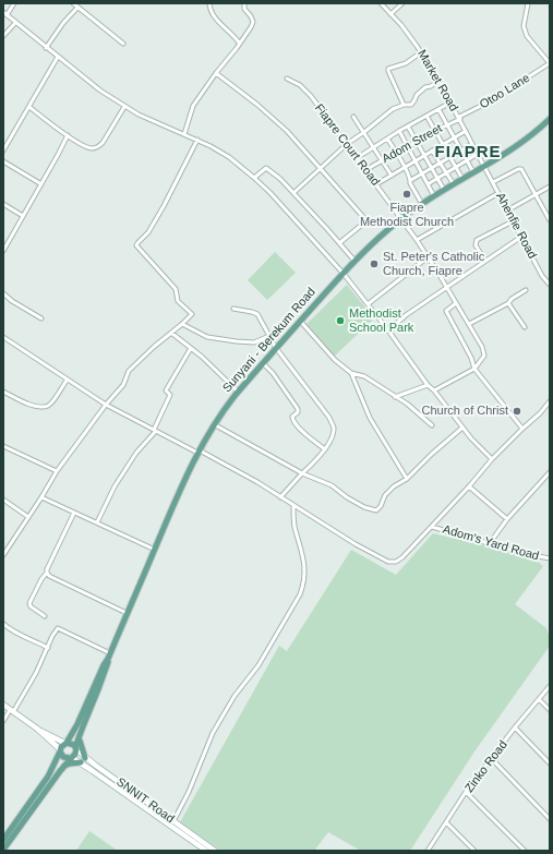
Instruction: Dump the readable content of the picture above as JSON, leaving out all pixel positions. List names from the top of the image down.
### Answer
{
  "streets": {
    "main road": ["Sunyani - Berekum Road"],
    "street": [
      "Market Road",
      "Otoo Lane",
      "Adom Street",
      "Fiapre Court Road",
      "Ahenfie Road",
      "Adom's Yard Road",
      "Zinko Road",
      "SNNIT Road"
    ]
  },
  "crossings": [
    ["Market Road", "Otoo Lane"],
    ["Market Road", "Adom Street"],
    ["Market Road", "Ahenfie Road"],
    ["Market Road", "Sunyani - Berekum Road"],
    ["Otoo Lane", "Adom Street"],
    ["Adom Street", "Fiapre Court Road"],
    ["Fiapre Court Road", "Sunyani - Berekum Road"],
    ["Ahenfie Road", "Sunyani - Berekum Road"],
    ["Sunyani - Berekum Road", "SNNIT Road"]
  ],
  "districts": ["FIAPRE"],
  "places": [
    "Fiapre Methodist Church",
    "St. Peter's Catholic Church, Fiapre",
    "Methodist School Park",
    "Church of Christ"
  ]
}
